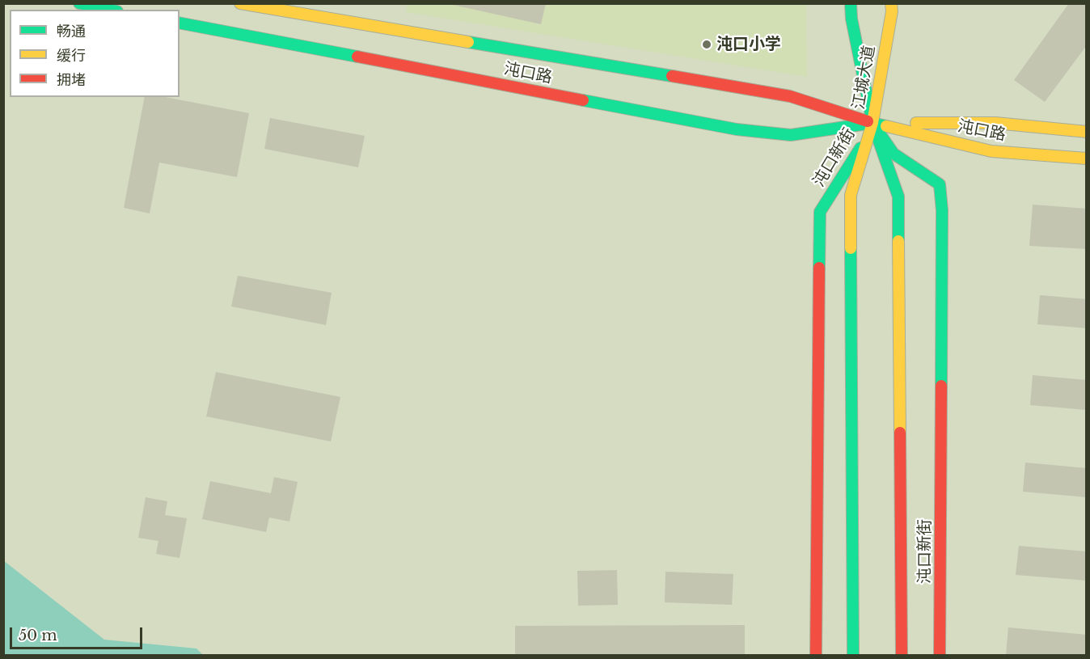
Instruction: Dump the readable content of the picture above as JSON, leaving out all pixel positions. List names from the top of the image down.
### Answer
{
  "streets": {
    "main road": ["沌口路", "江城大道", "沌口新街"]
  },
  "crossings": [
    ["沌口路", "江城大道"],
    ["沌口路", "沌口新街"],
    ["江城大道", "沌口新街"]
  ],
  "places": ["沌口小学"],
  "legend": ["畅通", "缓行", "拥堵"],
  "scale_bar": "50 m"
}
